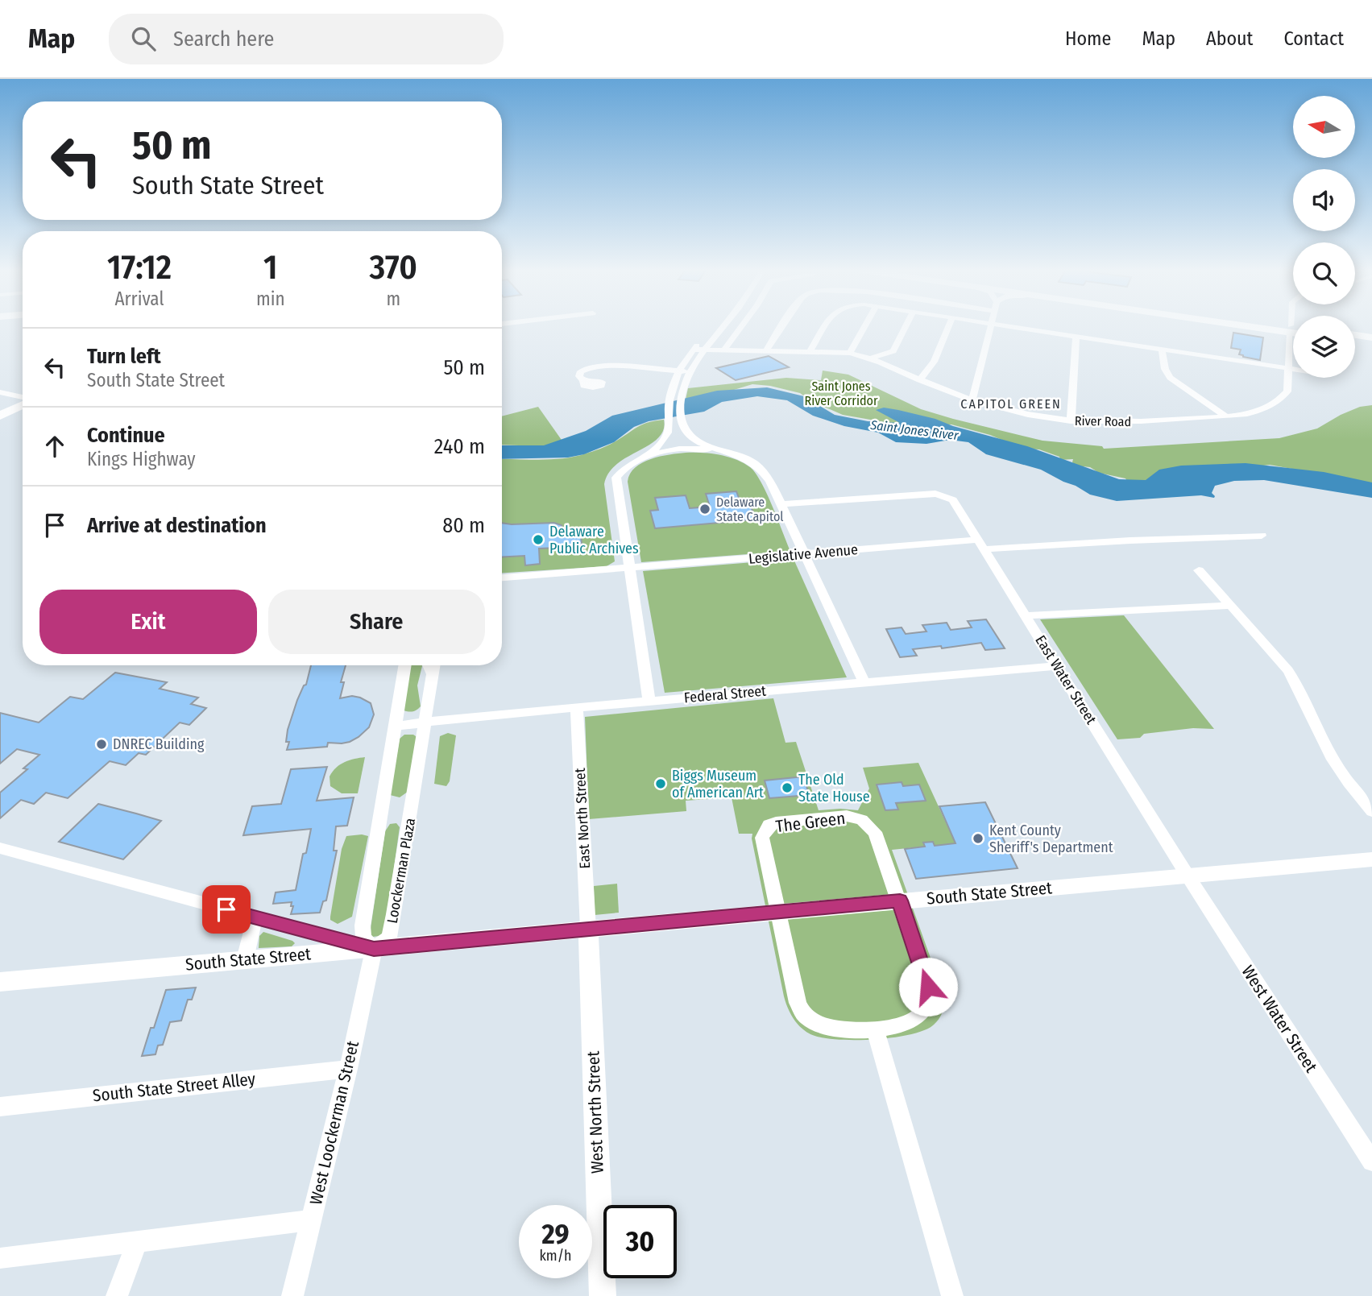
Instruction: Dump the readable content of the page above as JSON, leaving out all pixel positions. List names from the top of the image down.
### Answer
{
  "streets": {
    "main road": ["South State Street", "West North Street"],
    "street": [
      "River Road",
      "Legislative Avenue",
      "East Water Street",
      "Federal Street",
      "East North Street",
      "The Green",
      "Loockerman Plaza",
      "West Water Street",
      "South State Street Alley",
      "West Loockerman Street"
    ]
  },
  "crossings": [
    ["Legislative Avenue", "East Water Street"],
    ["East Water Street", "Federal Street"],
    ["East Water Street", "South State Street"],
    ["East Water Street", "West Water Street"],
    ["Federal Street", "East North Street"],
    ["Federal Street", "Loockerman Plaza"],
    ["East North Street", "South State Street"],
    ["East North Street", "West North Street"],
    ["The Green", "South State Street"],
    ["Loockerman Plaza", "South State Street"],
    ["Loockerman Plaza", "West Loockerman Street"],
    ["South State Street", "West Water Street"],
    ["South State Street", "West North Street"],
    ["South State Street", "West Loockerman Street"],
    ["South State Street Alley", "West Loockerman Street"]
  ],
  "districts": ["CAPITOL GREEN"],
  "water": ["Saint Jones River"],
  "parks": ["Saint Jones River Corridor"],
  "places": [
    "Delaware State Capitol",
    "Delaware Public Archives",
    "DNREC Building",
    "Biggs Museum of American Art",
    "The Old State House",
    "Kent County Sheriff's Department"
  ],
  "north": "left",
  "page": {
    "header": "Map",
    "search": "Search here",
    "nav": [
      "Home",
      "Map",
      "About",
      "Contact"
    ],
    "turn": ["50 m", "South State Street"],
    "eta": [
      "17:12",
      "Arrival",
      "1",
      "min",
      "370",
      "m"
    ],
    "list": [
      {
        "name": "Turn left",
        "note": "South State Street",
        "value": "50 m"
      },
      {
        "name": "Continue",
        "note": "Kings Highway",
        "value": "240 m"
      },
      {
        "name": "Arrive at destination",
        "value": "80 m"
      }
    ],
    "buttons": ["Exit", "Share"],
    "speed": "29 km/h",
    "limit": "30"
  }
}
